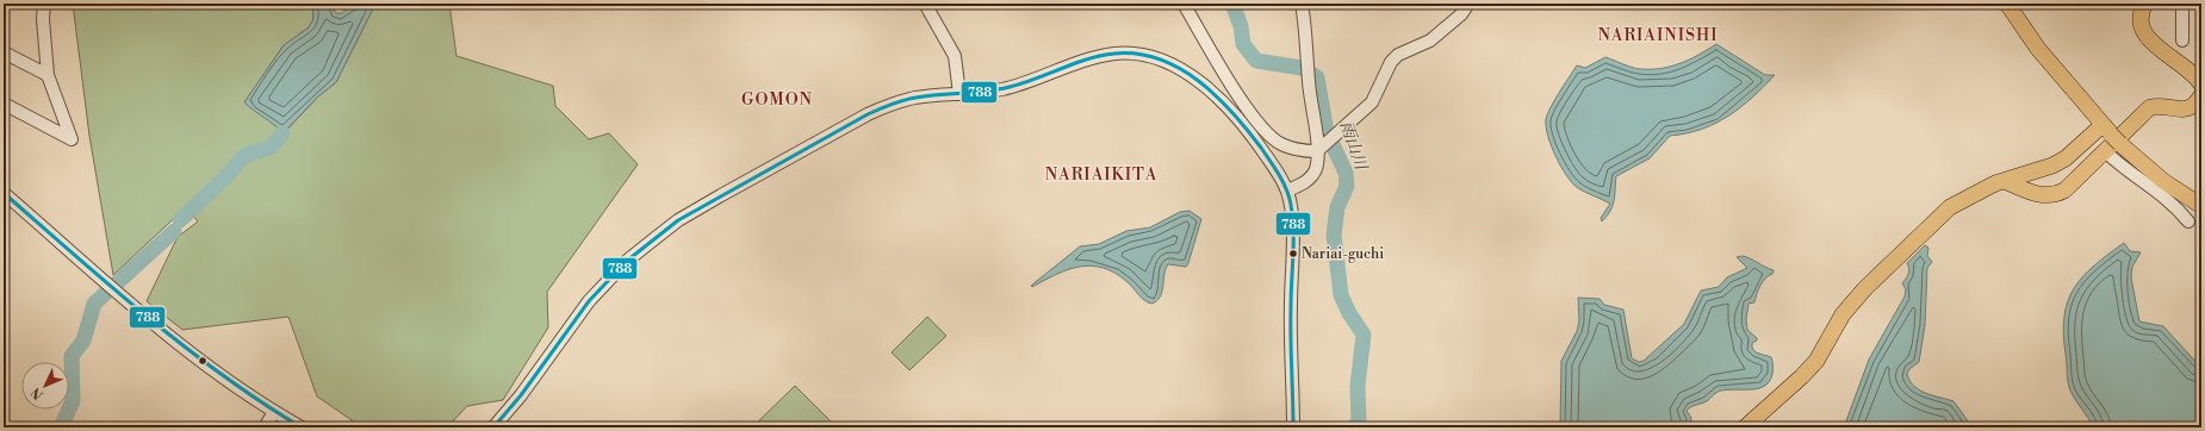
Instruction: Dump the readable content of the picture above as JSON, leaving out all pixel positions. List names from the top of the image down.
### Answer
{
  "districts": ["NARIAINISHI", "GOMON", "NARIAIKITA"],
  "water": ["雨山川"],
  "places": ["Nariai-guchi"],
  "lines": ["transit line 788"],
  "north": "bottom left"
}
